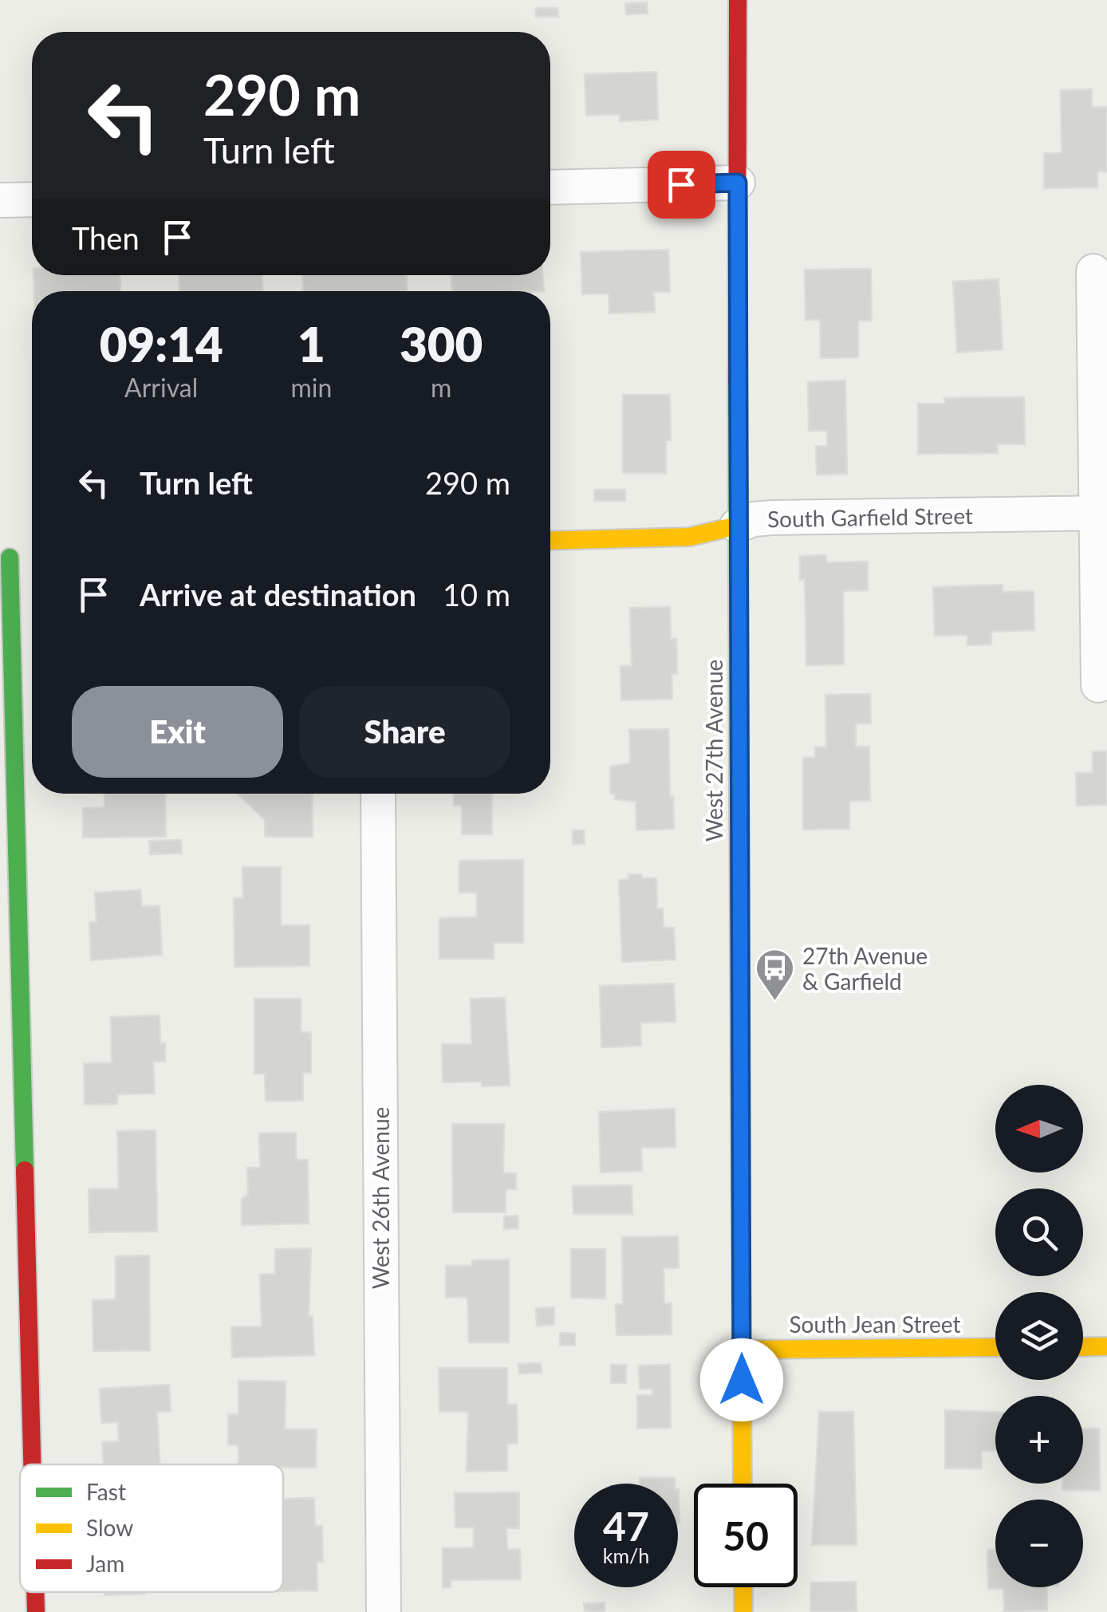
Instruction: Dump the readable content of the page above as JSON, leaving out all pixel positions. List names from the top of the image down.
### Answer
{
  "streets": {
    "street": [
      "South Garfield Street",
      "West 27th Avenue",
      "West 26th Avenue",
      "South Jean Street"
    ]
  },
  "crossings": [
    ["South Garfield Street", "West 27th Avenue"],
    ["West 27th Avenue", "South Jean Street"]
  ],
  "places": {
    "bus stop": ["27th Avenue & Garfield"]
  },
  "legend": ["Fast", "Slow", "Jam"],
  "north": "left",
  "page": {
    "turn": ["290 m", "Turn left"],
    "then": "Then",
    "eta": [
      "09:14",
      "Arrival",
      "1",
      "min",
      "300",
      "m"
    ],
    "list": [
      {
        "name": "Turn left",
        "value": "290 m"
      },
      {
        "name": "Arrive at destination",
        "value": "10 m"
      }
    ],
    "buttons": ["Exit", "Share"],
    "map_buttons": ["+", "−"],
    "speed": "47 km/h",
    "limit": "50"
  }
}
